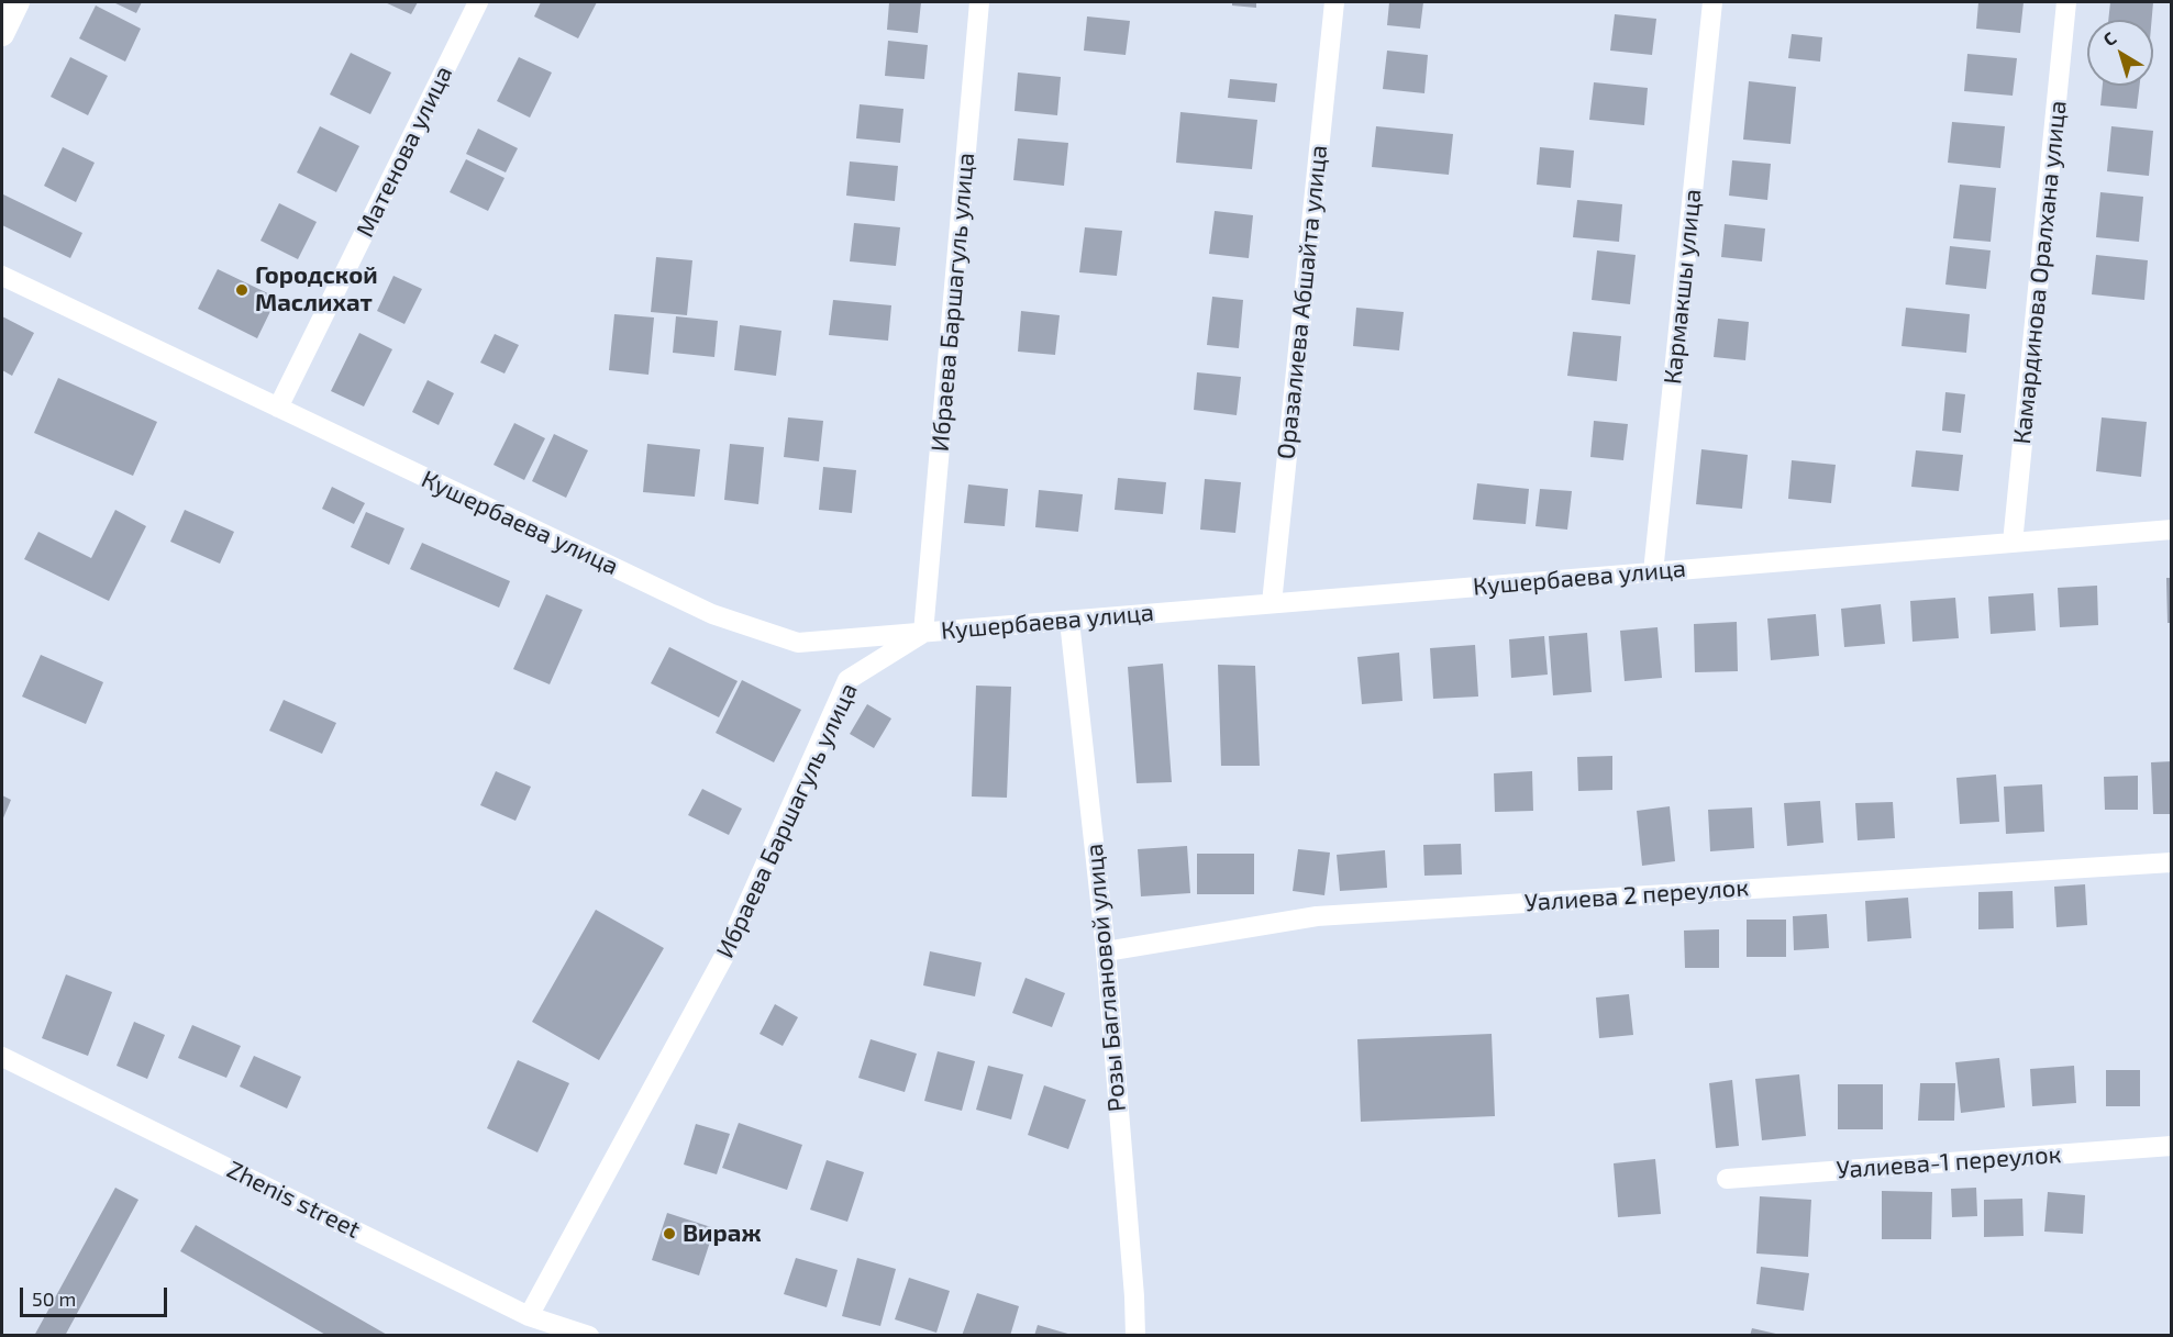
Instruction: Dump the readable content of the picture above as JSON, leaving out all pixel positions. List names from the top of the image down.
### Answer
{
  "streets": {
    "street": [
      "Матенова улица",
      "Камардинова Оралхана улица",
      "Кармакшы улица",
      "Ибраева Баршагуль улица",
      "Оразалиева Абшайта улица",
      "Кушербаева улица",
      "Уалиева 2 переулок",
      "Розы Баглановой улица",
      "Уалиева-1 переулок",
      "Zhenis street"
    ]
  },
  "crossings": [
    ["Матенова улица", "Кушербаева улица"],
    ["Камардинова Оралхана улица", "Кушербаева улица"],
    ["Кармакшы улица", "Кушербаева улица"],
    ["Ибраева Баршагуль улица", "Кушербаева улица"],
    ["Ибраева Баршагуль улица", "Zhenis street"],
    ["Оразалиева Абшайта улица", "Кушербаева улица"],
    ["Кушербаева улица", "Розы Баглановой улица"],
    ["Уалиева 2 переулок", "Розы Баглановой улица"]
  ],
  "places": ["Городской Маслихат", "Вираж"],
  "scale_bar": "50 m",
  "north": "top left"
}
